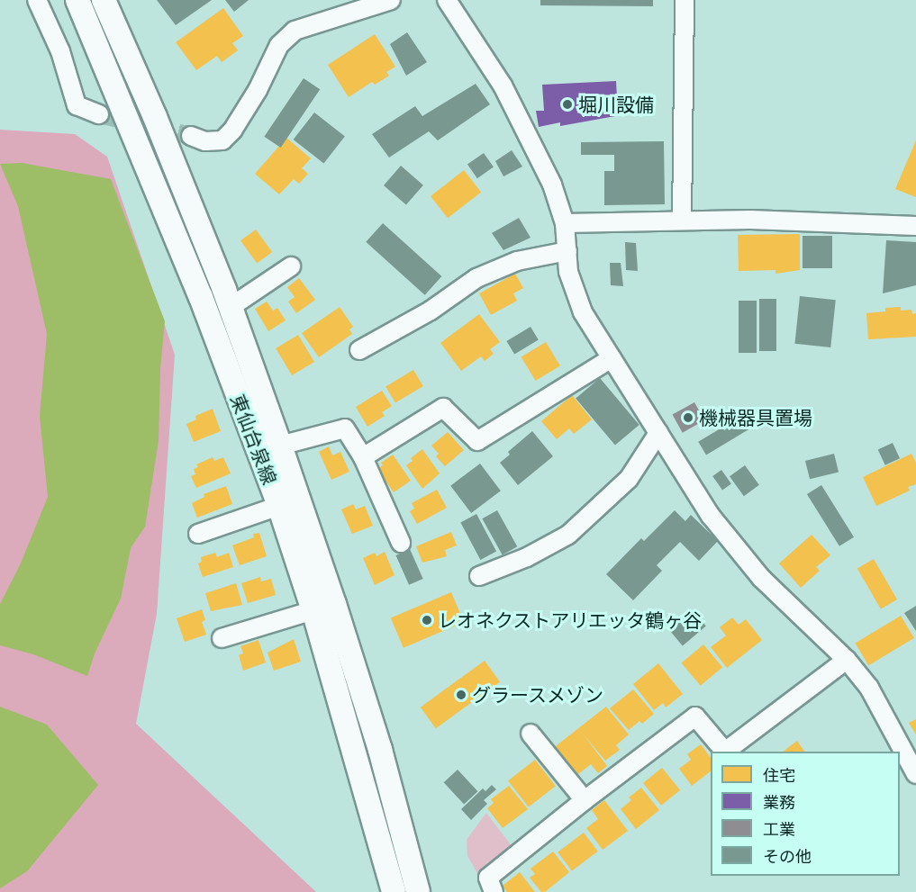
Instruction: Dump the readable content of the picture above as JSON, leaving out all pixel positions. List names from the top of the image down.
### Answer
{
  "streets": {
    "street": ["東仙台泉線"]
  },
  "places": [
    "堀川設備",
    "機械器具置場",
    "レオネクストアリエッタ鶴ヶ谷",
    "グラースメゾン"
  ],
  "legend": [
    "住宅",
    "業務",
    "工業",
    "その他"
  ]
}
